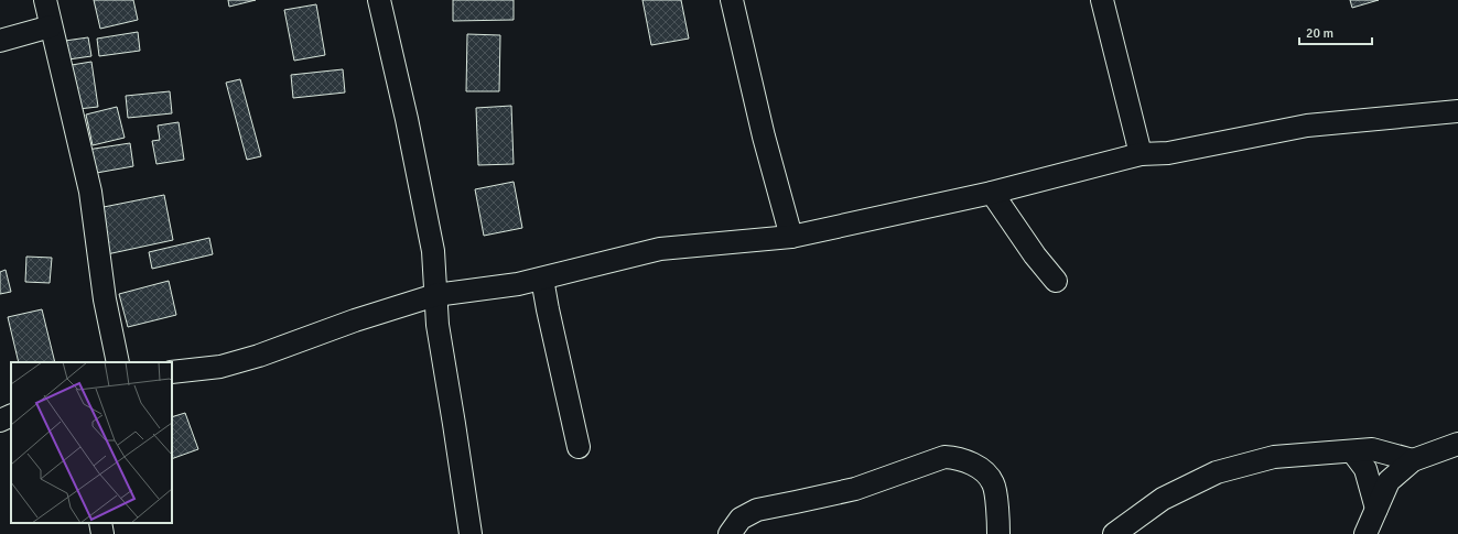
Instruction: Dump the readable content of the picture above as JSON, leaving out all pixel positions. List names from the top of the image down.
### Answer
{
  "scale_bar": "20 m"
}
